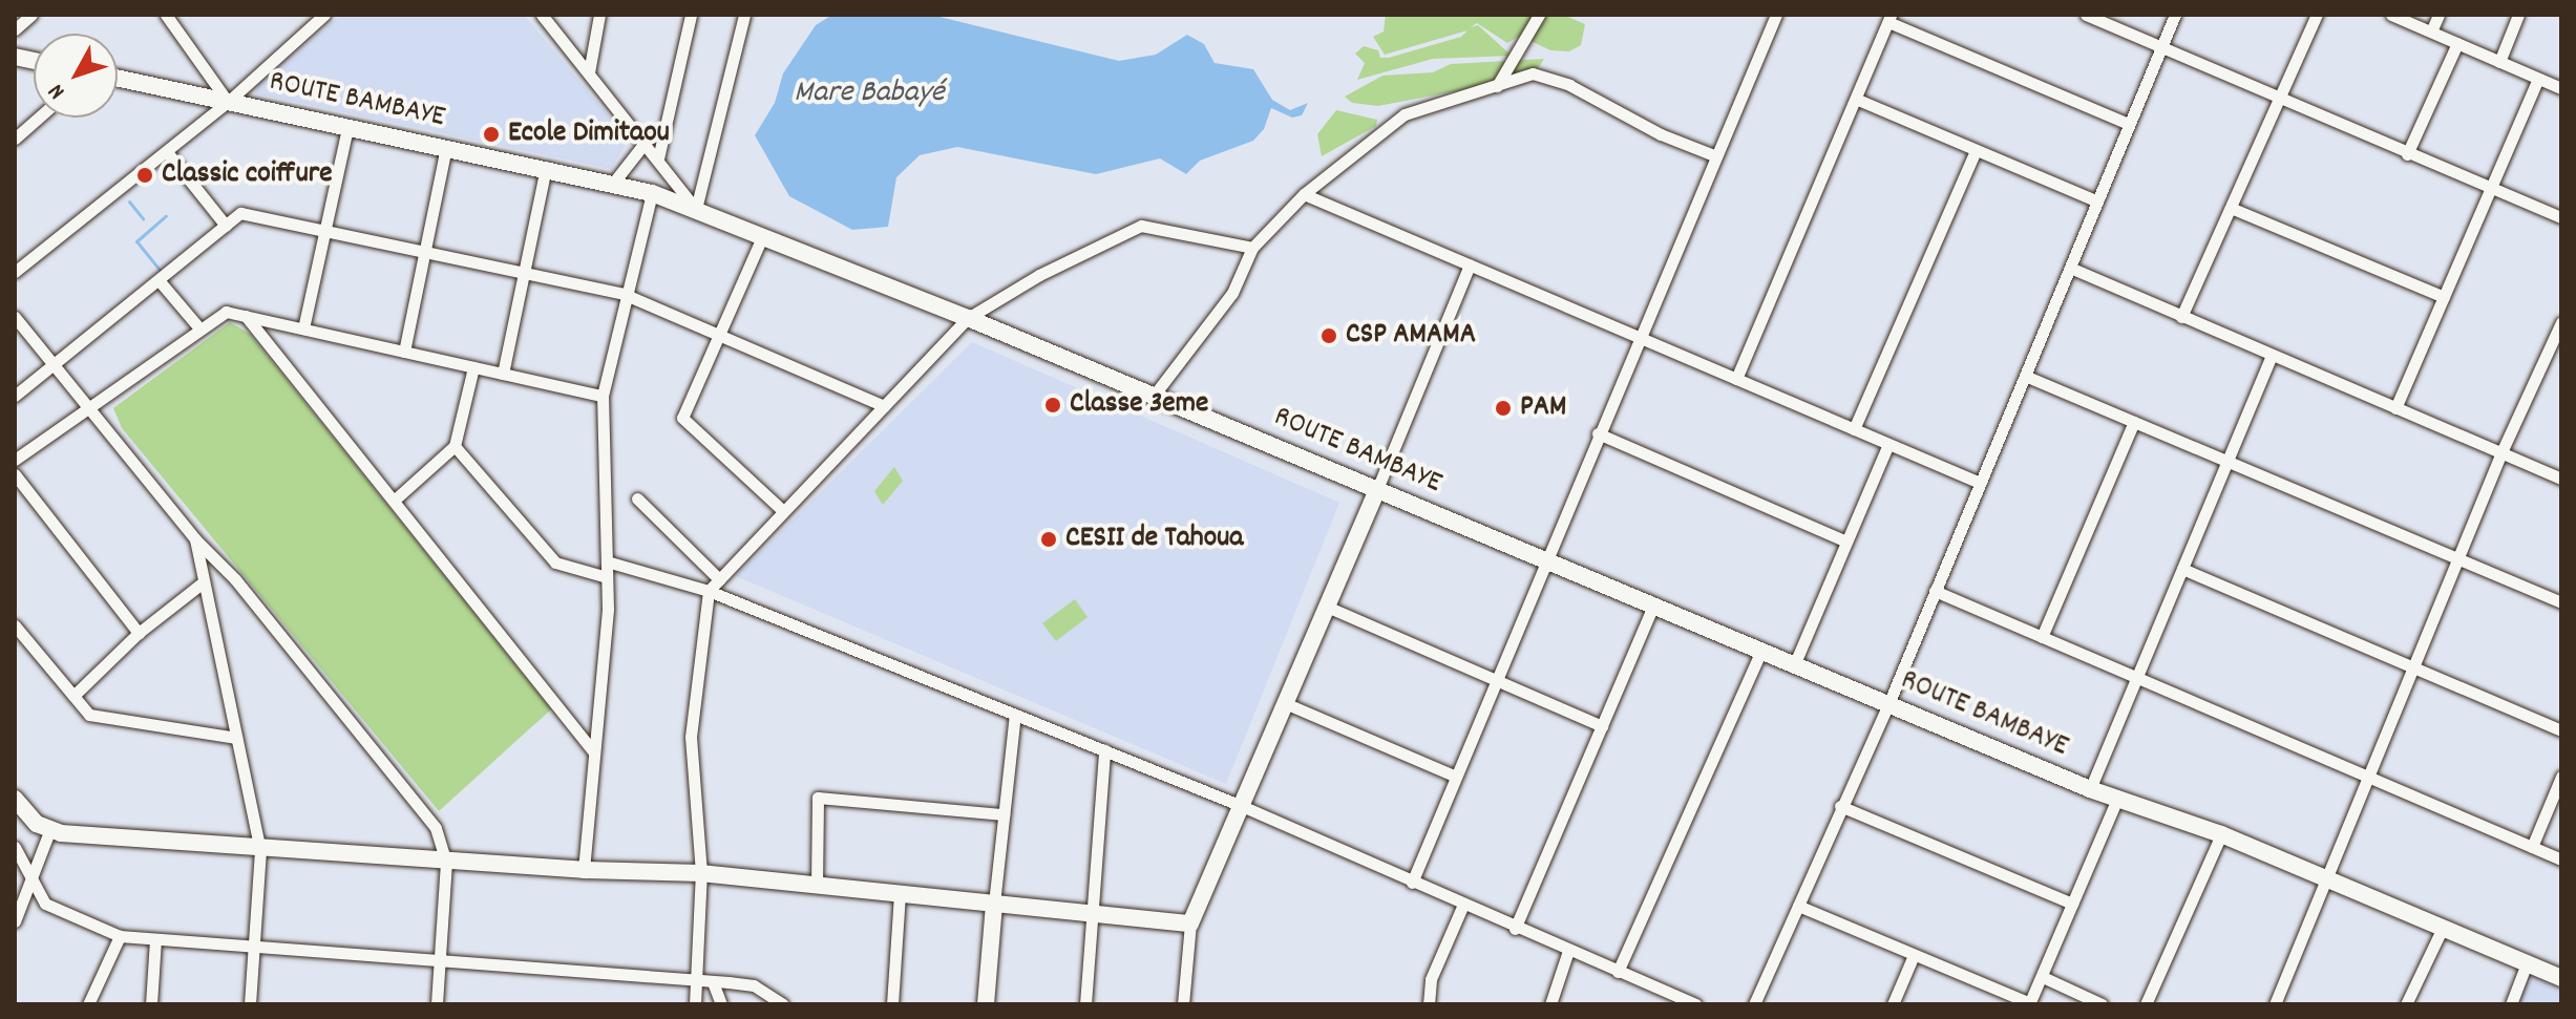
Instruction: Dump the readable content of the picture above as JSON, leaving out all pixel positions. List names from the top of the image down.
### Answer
{
  "streets": {
    "street": ["ROUTE BAMBAYE"]
  },
  "water": ["Mare Babayé"],
  "places": [
    "Ecole Dimitaou",
    "Classic coiffure",
    "CSP AMAMA",
    "Classe 3eme",
    "PAM",
    "CESII de Tahoua"
  ],
  "north": "bottom left"
}
